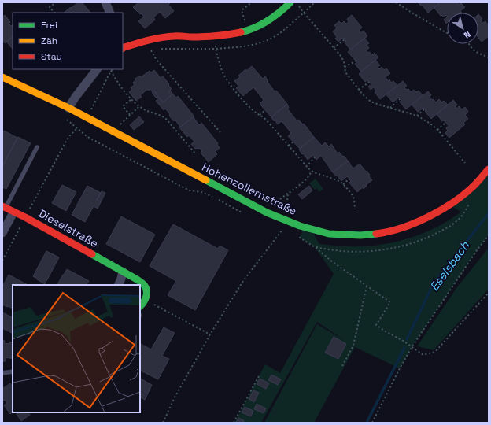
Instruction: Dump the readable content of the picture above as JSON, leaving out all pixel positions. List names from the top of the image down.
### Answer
{
  "streets": {
    "street": ["Hohenzollernstraße", "Dieselstraße"]
  },
  "water": ["Eselsbach"],
  "legend": ["Frei", "Zäh", "Stau"],
  "north": "bottom right"
}
